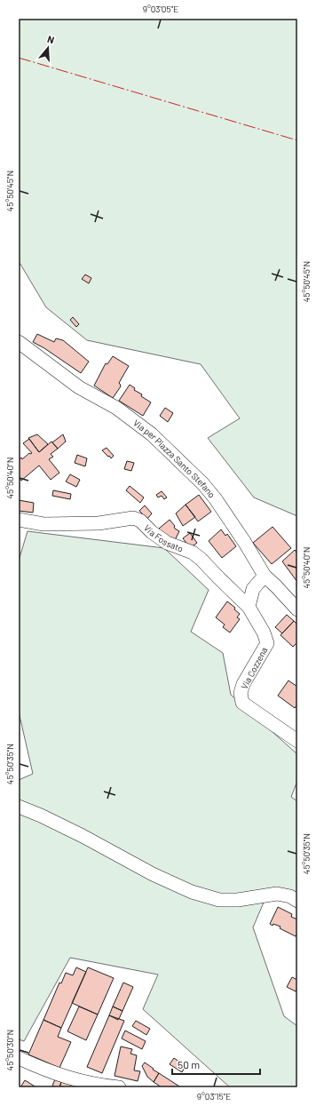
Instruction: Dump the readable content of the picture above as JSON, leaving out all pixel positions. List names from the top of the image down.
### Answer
{
  "streets": {
    "street": ["Via per Piazza Santo Stefano", "Via Fossato", "Via Cozzena"]
  },
  "crossings": [
    ["Via Fossato", "Via Cozzena"]
  ],
  "scale_bar": "50 m",
  "north": "top",
  "coordinates": [
    "9°03'05\"E",
    "45°50'45\"N",
    "45°50'40\"N",
    "45°50'35\"N",
    "45°50'30\"N",
    "9°03'15\"E"
  ]
}
